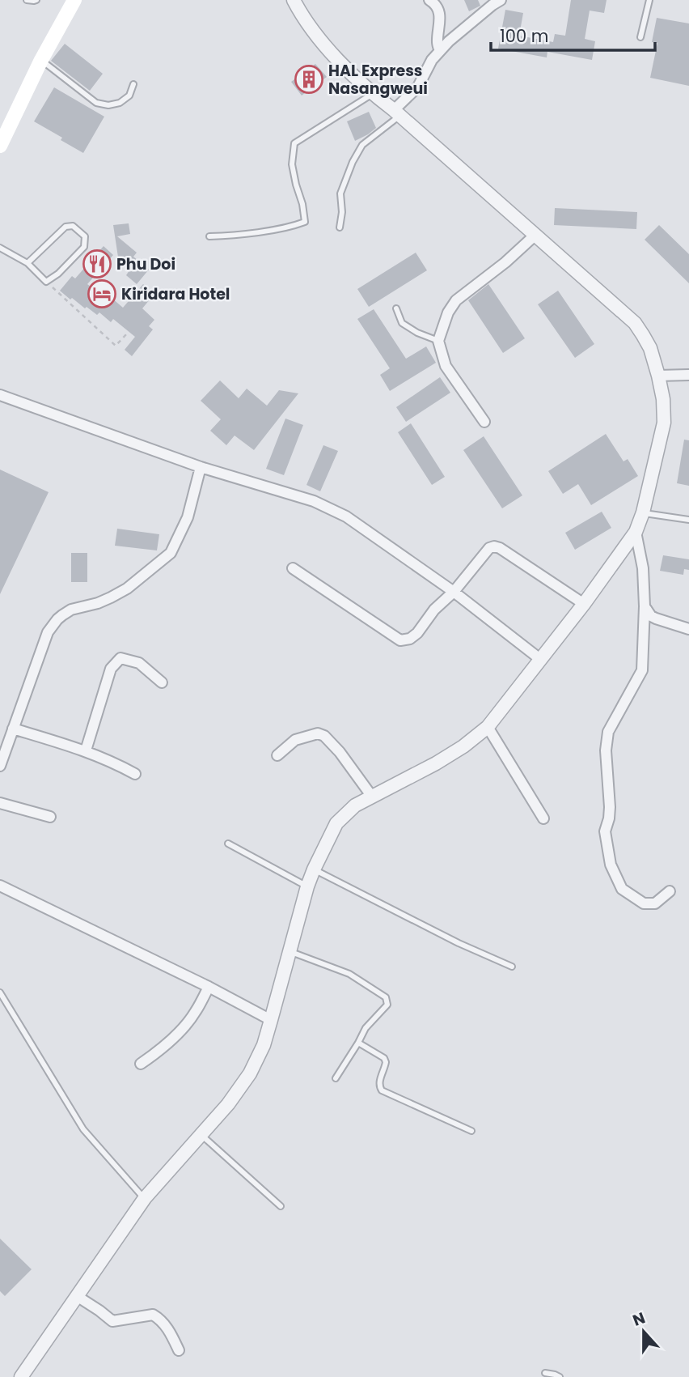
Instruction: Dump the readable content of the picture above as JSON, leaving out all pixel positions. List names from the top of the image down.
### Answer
{
  "places": {
    "building": ["HAL Express Nasangweui"],
    "restaurant": ["Phu Doi"],
    "hotel": ["Kiridara Hotel"]
  },
  "scale_bar": "100 m",
  "north": "top"
}
